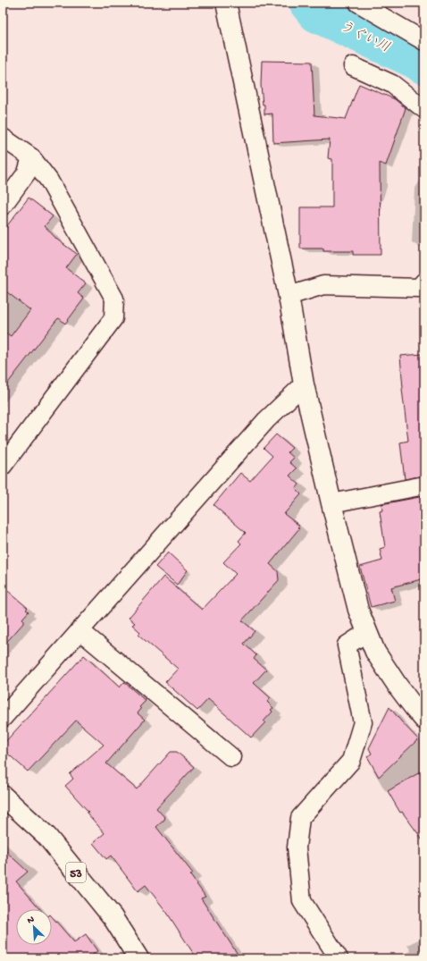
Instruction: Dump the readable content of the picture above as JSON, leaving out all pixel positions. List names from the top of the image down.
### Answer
{
  "streets": {
    "street": ["53"]
  },
  "water": ["うぐい川"],
  "north": "top left"
}
